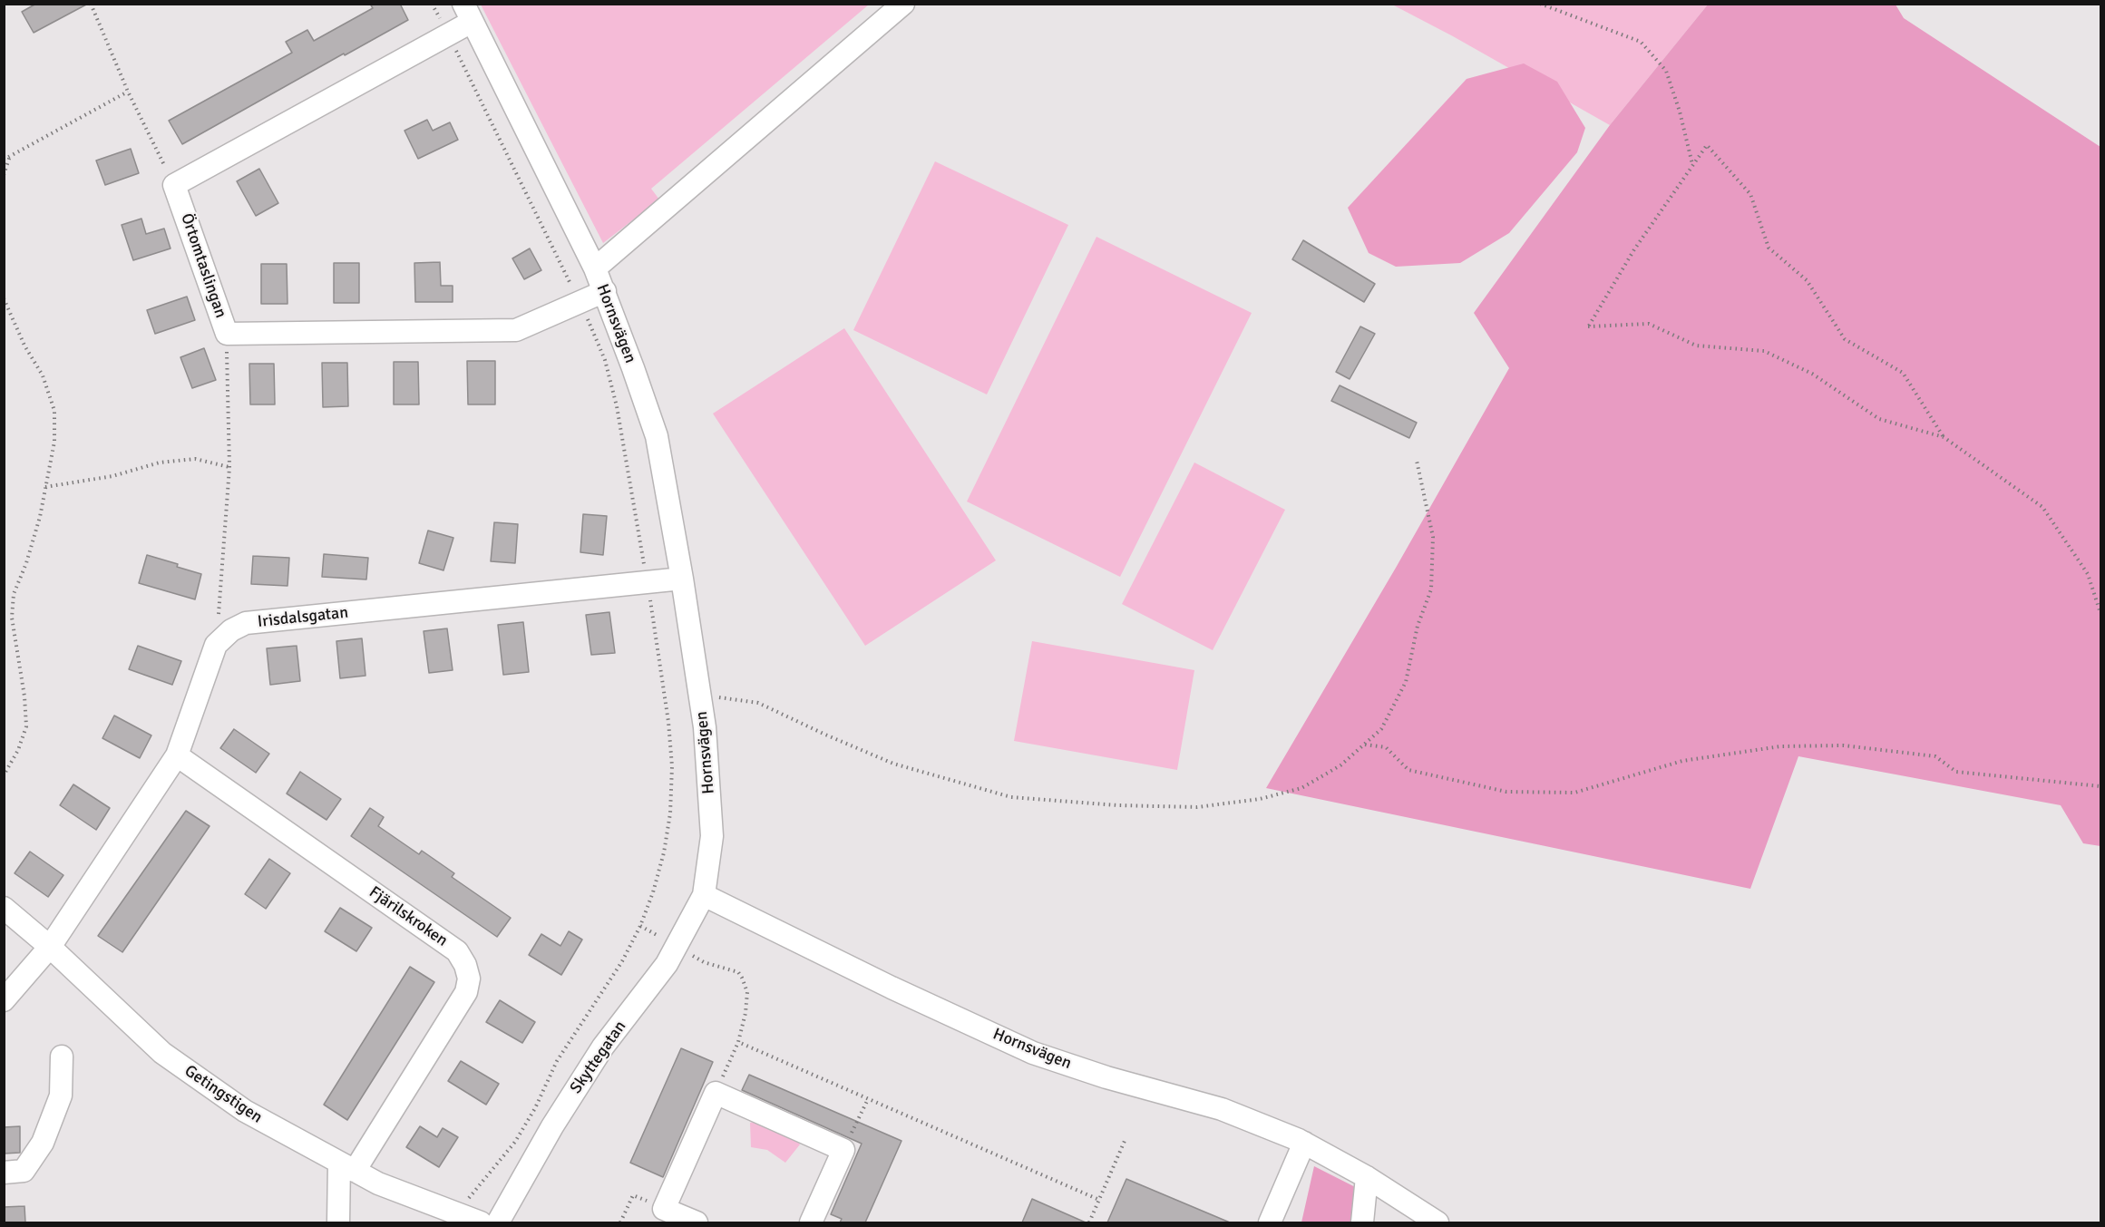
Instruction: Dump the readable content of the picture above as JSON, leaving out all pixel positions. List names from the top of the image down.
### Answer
{
  "streets": {
    "street": [
      "Örtomtaslingan",
      "Hornsvägen",
      "Irisdalsgatan",
      "Fjärilskroken",
      "Skyttegatan",
      "Getingstigen"
    ]
  },
  "crossings": [
    ["Örtomtaslingan", "Hornsvägen"],
    ["Hornsvägen", "Irisdalsgatan"],
    ["Hornsvägen", "Skyttegatan"],
    ["Fjärilskroken", "Getingstigen"]
  ]
}
